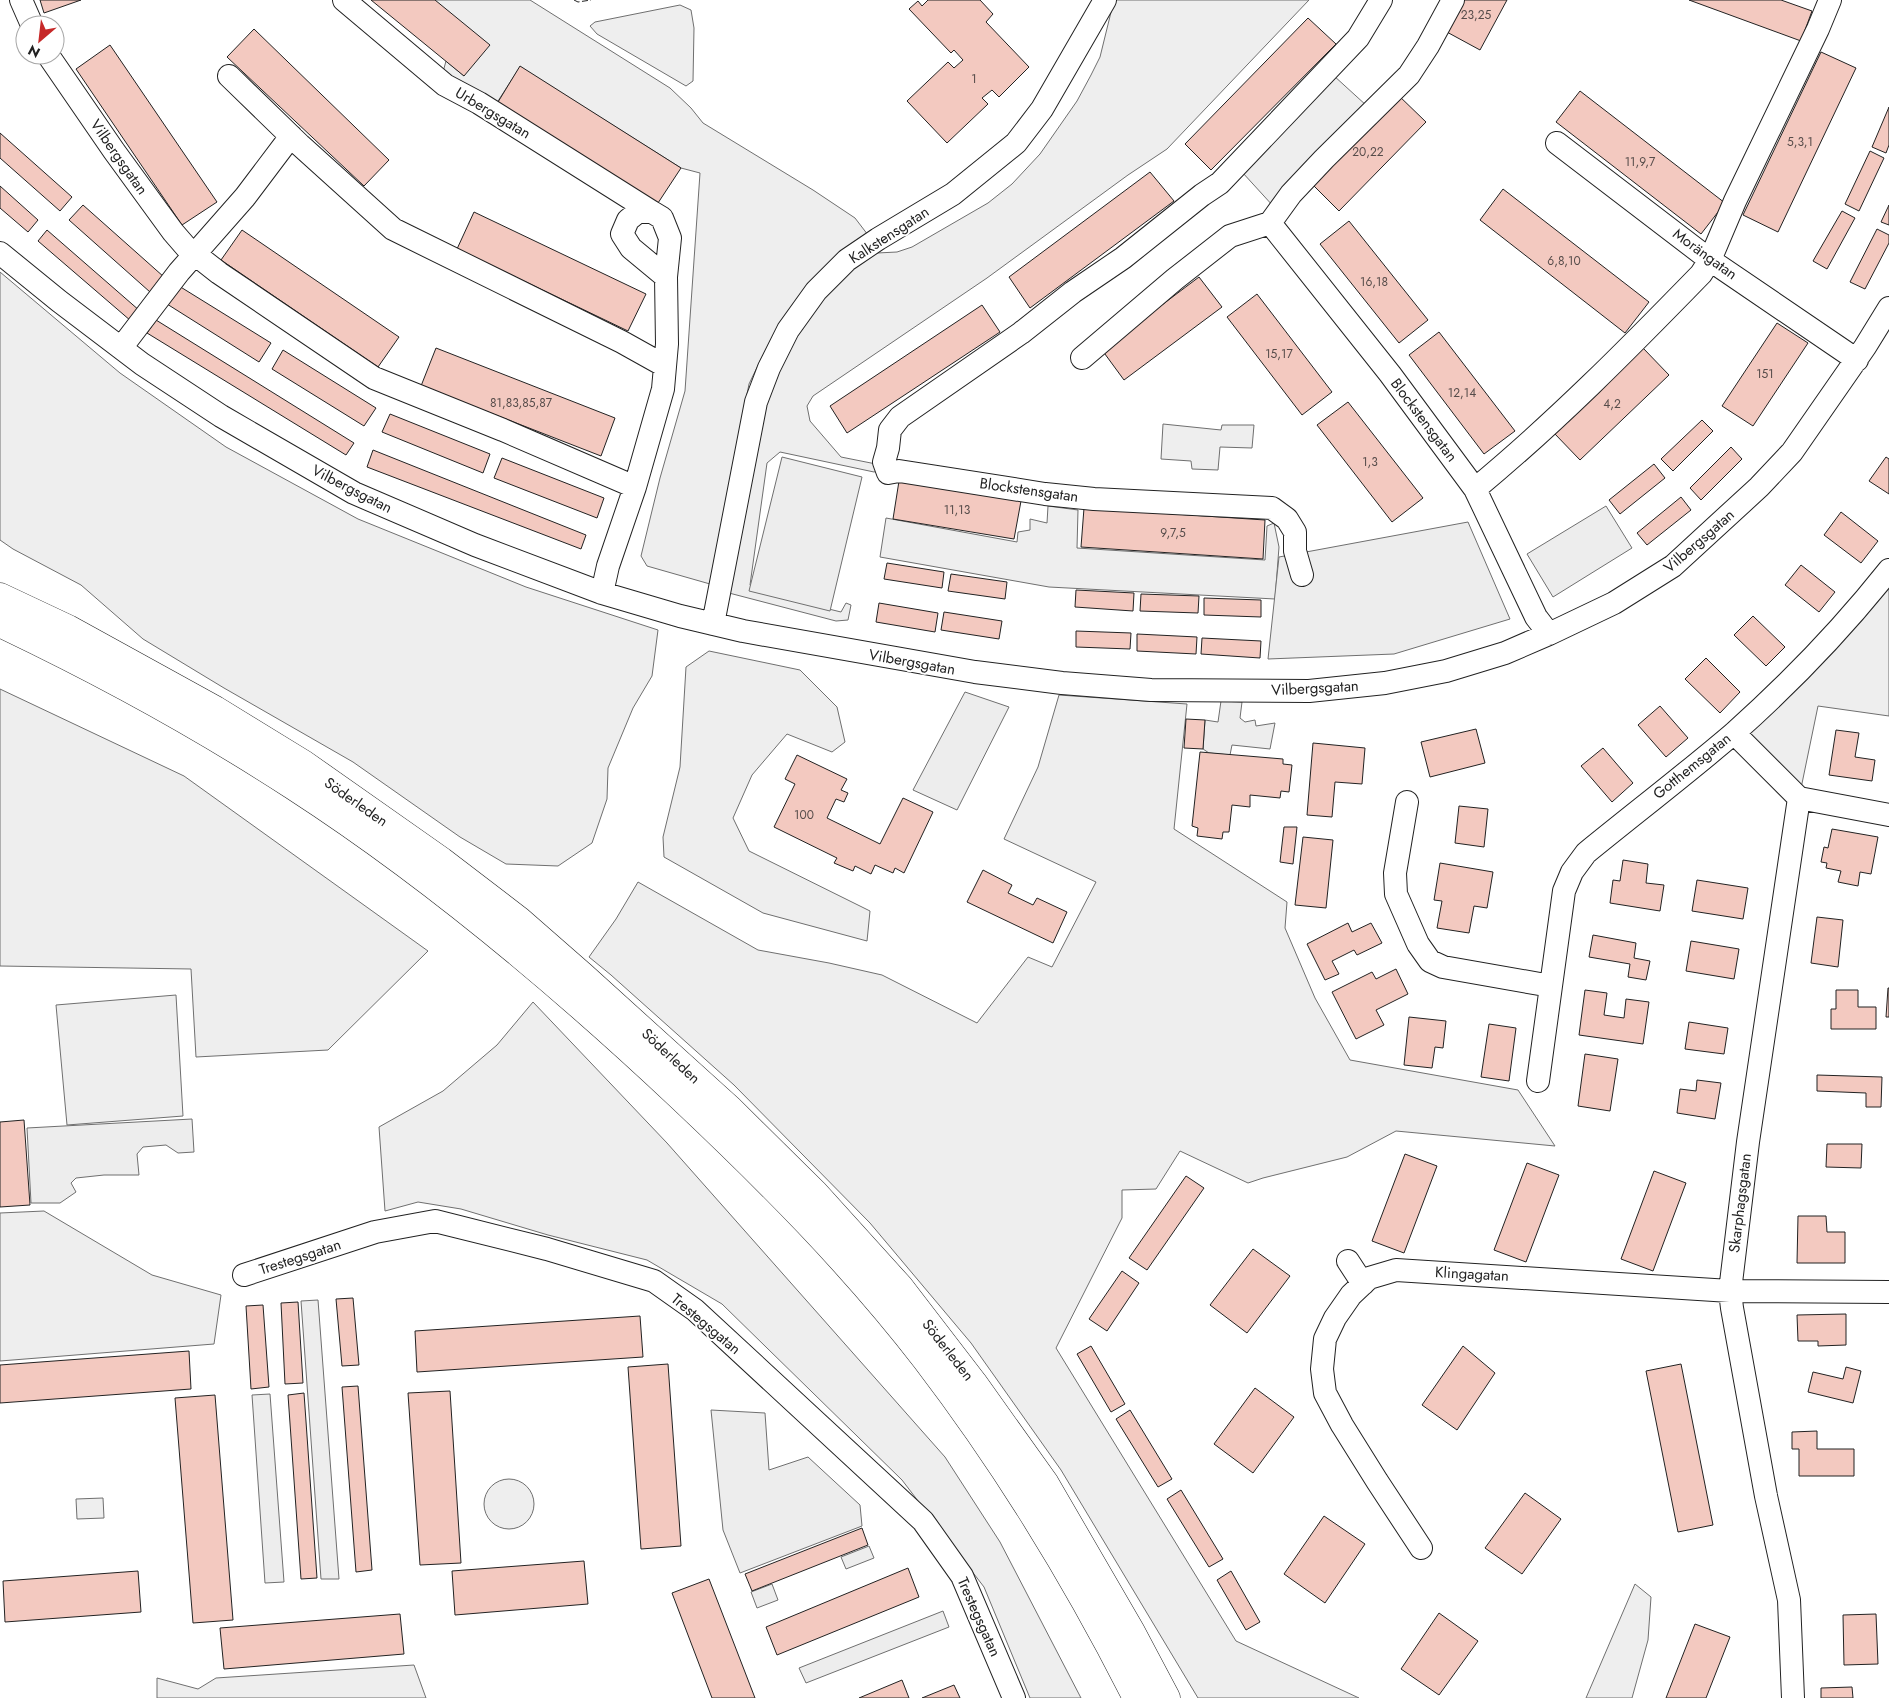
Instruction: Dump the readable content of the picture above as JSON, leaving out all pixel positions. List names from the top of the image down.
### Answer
{
  "streets": {
    "highway": ["Söderleden"],
    "street": [
      "Urbergsgatan",
      "Vilbergsgatan",
      "Kalkstensgatan",
      "Morängatan",
      "Blockstensgatan",
      "Gotthemsgatan",
      "Skarphagsgatan",
      "Trestegsgatan",
      "Klingagatan"
    ]
  },
  "crossings": [
    ["Vilbergsgatan", "Kalkstensgatan"],
    ["Vilbergsgatan", "Morängatan"],
    ["Vilbergsgatan", "Blockstensgatan"],
    ["Skarphagsgatan", "Klingagatan"]
  ],
  "house_numbers": [
    "23,25",
    "1",
    "5,3,1",
    "20,22",
    "11,9,7",
    "6,8,10",
    "16,18",
    "15,17",
    "151",
    "12,14",
    "81,83,85,87",
    "4,2",
    "1,3",
    "11,13",
    "9,7,5",
    "100"
  ],
  "north": "bottom left"
}
